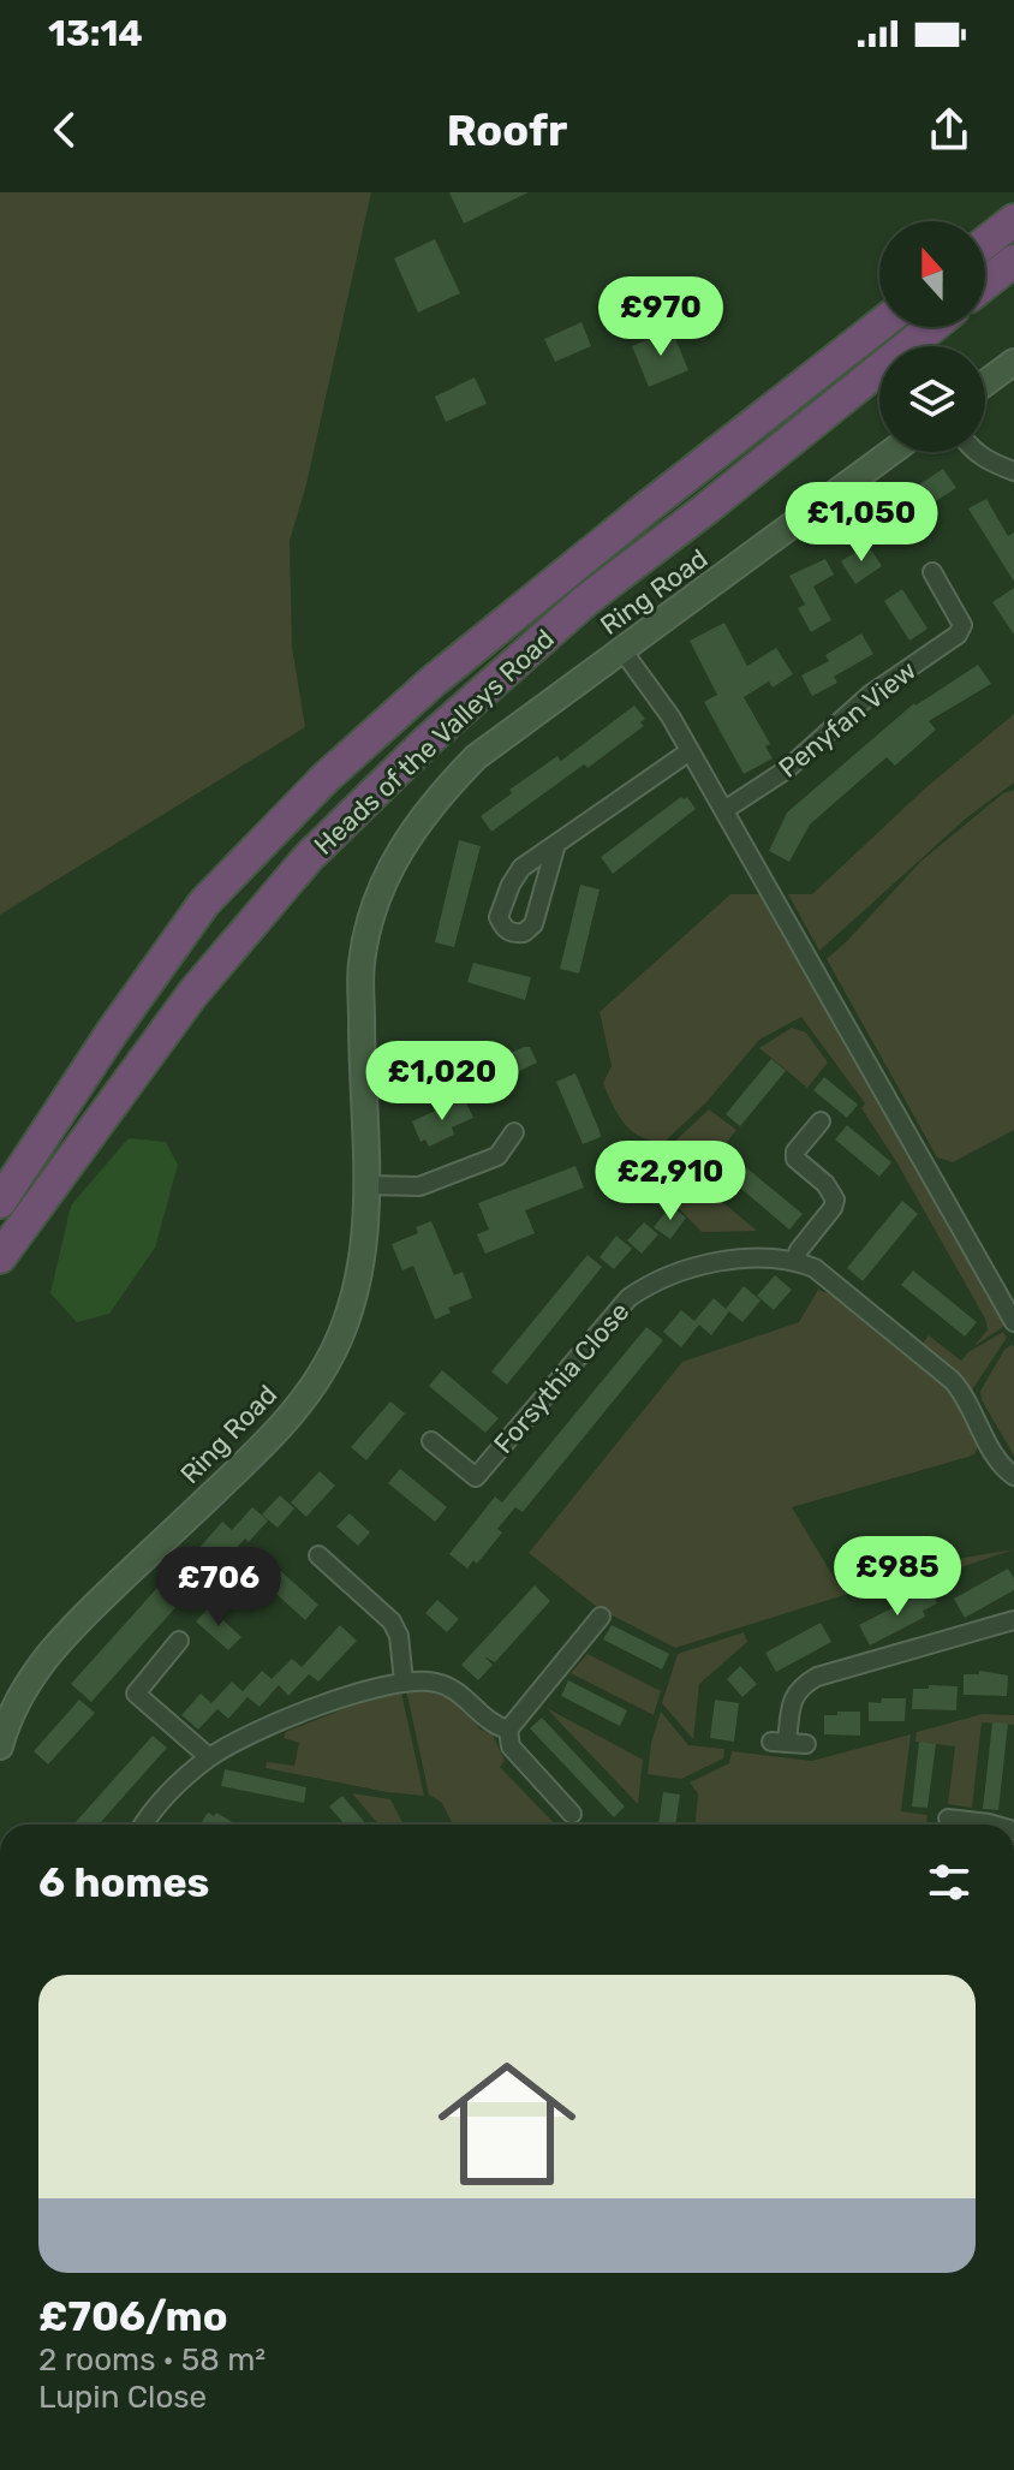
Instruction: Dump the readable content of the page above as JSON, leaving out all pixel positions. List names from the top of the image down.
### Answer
{
  "streets": {
    "highway": ["Heads of the Valleys Road"],
    "street": ["Ring Road", "Penyfan View", "Forsythia Close"]
  },
  "north": "top",
  "page": {
    "status": "13:14",
    "header": "Roofr",
    "price": [
      "£970",
      "£1,050",
      "£1,020",
      "£2,910",
      "£985",
      "£706"
    ],
    "heading": "6 homes",
    "list": [
      {
        "name": "£706/mo",
        "note": "2 rooms · 58 m² · Lupin Close"
      }
    ]
  }
}
